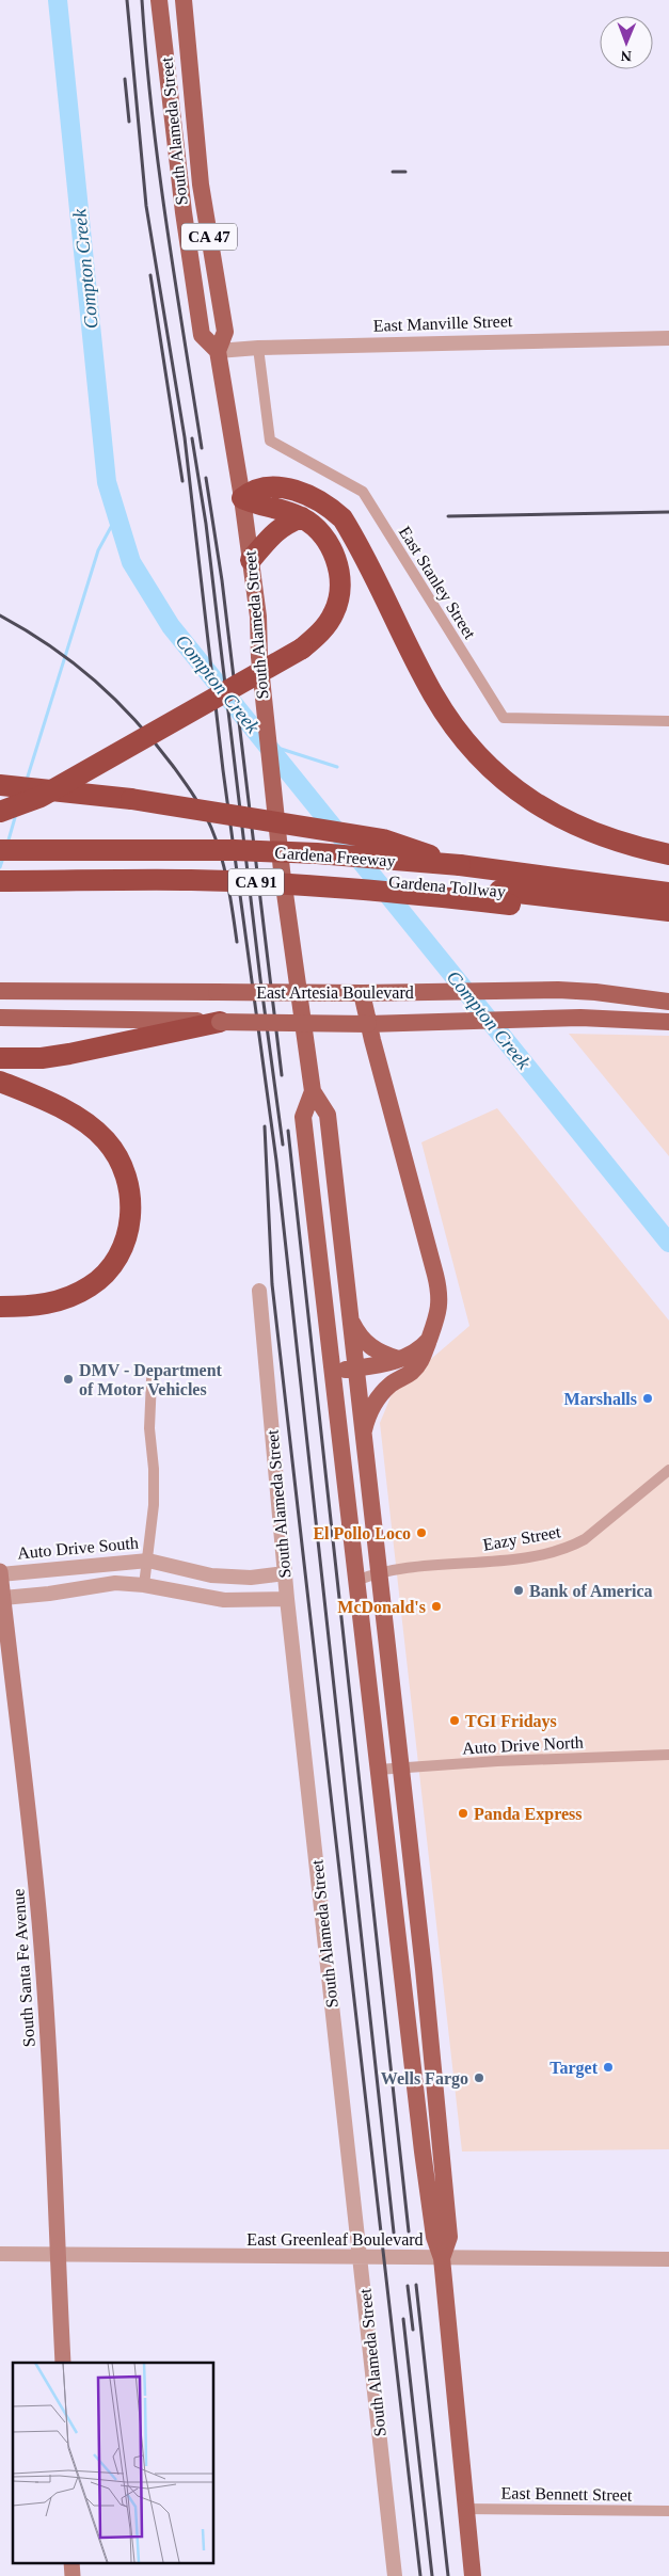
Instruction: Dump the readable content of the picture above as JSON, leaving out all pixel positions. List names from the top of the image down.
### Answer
{
  "streets": {
    "highway": ["Gardena Freeway", "CA 91", "Gardena Tollway"],
    "main road": [
      "South Alameda Street",
      "CA 47",
      "East Artesia Boulevard",
      "South Santa Fe Avenue"
    ],
    "street": [
      "East Manville Street",
      "East Stanley Street",
      "Eazy Street",
      "Auto Drive South",
      "Auto Drive North",
      "East Greenleaf Boulevard",
      "East Bennett Street"
    ]
  },
  "crossings": [
    ["South Alameda Street", "East Manville Street"],
    ["South Alameda Street", "Eazy Street"],
    ["South Alameda Street", "Auto Drive South"],
    ["South Alameda Street", "Auto Drive North"],
    ["South Alameda Street", "East Greenleaf Boulevard"],
    ["South Alameda Street", "East Bennett Street"],
    ["East Manville Street", "East Stanley Street"],
    ["Gardena Freeway", "Gardena Tollway"],
    ["Auto Drive South", "South Santa Fe Avenue"],
    ["South Santa Fe Avenue", "East Greenleaf Boulevard"]
  ],
  "water": ["Compton Creek"],
  "places": [
    "DMV - Department of Motor Vehicles",
    "Marshalls",
    "El Pollo Loco",
    "Bank of America",
    "McDonald's",
    "TGI Fridays",
    "Panda Express",
    "Target",
    "Wells Fargo"
  ],
  "north": "bottom"
}
